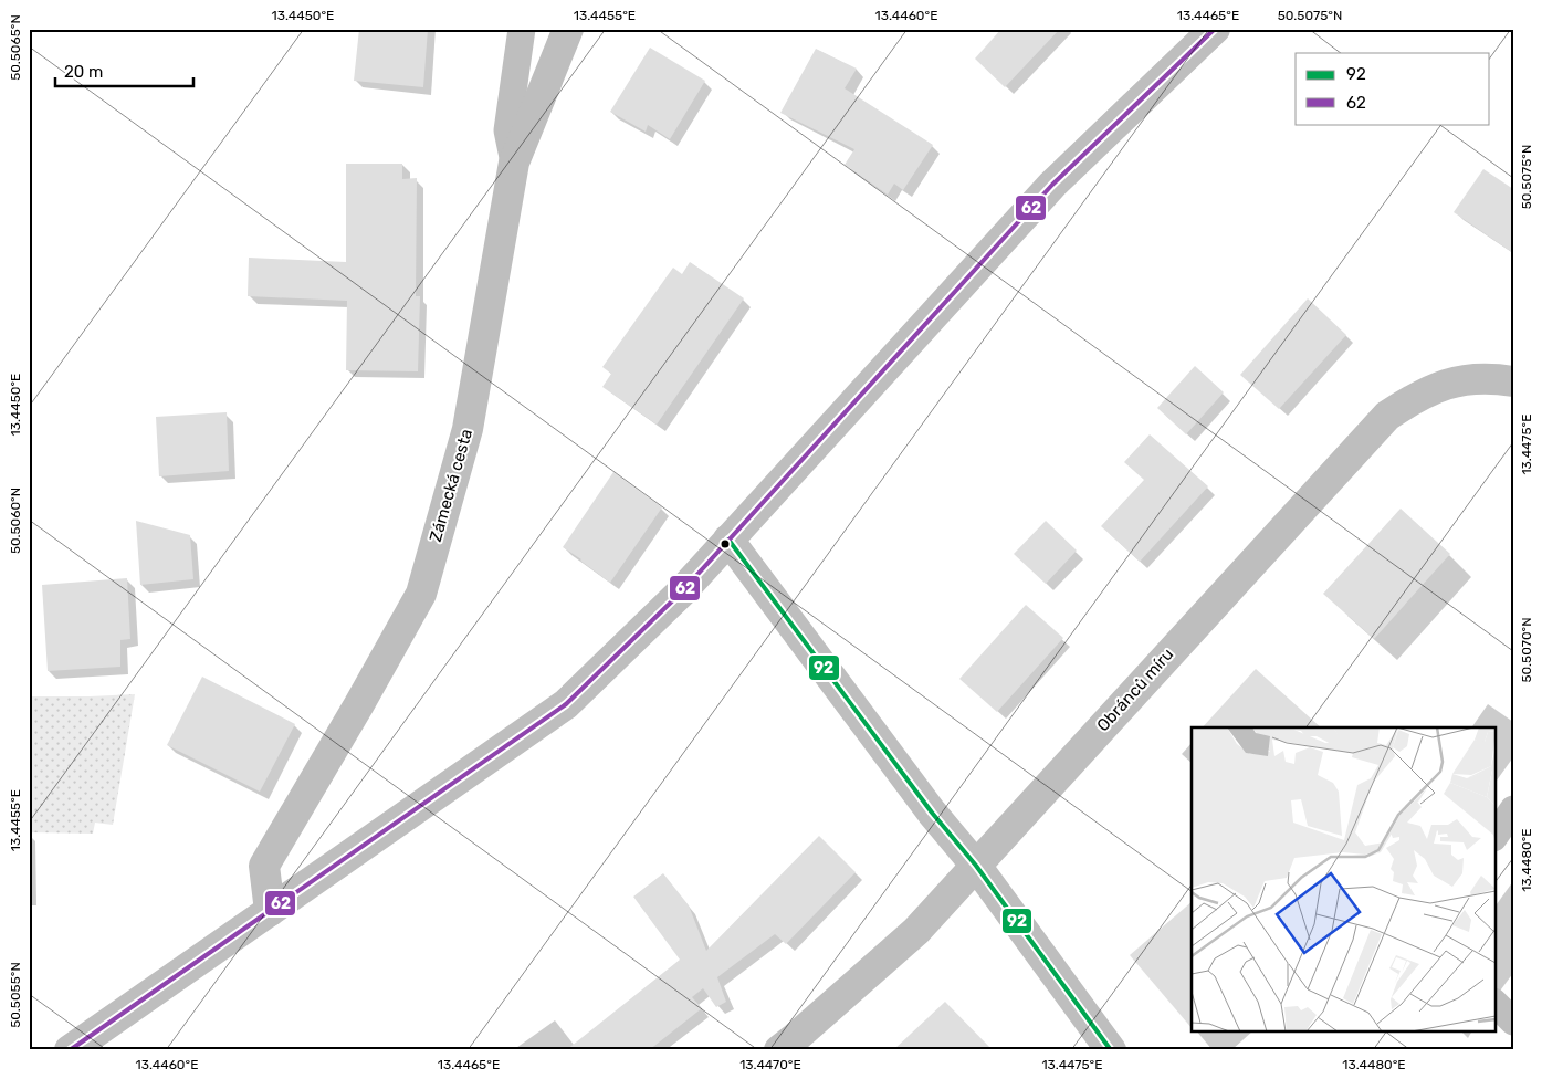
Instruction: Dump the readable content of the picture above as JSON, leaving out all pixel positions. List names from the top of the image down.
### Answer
{
  "streets": {
    "street": ["Zámecká cesta", "Obránců míru"]
  },
  "lines": ["transit line 62", "transit line 92"],
  "legend": ["92", "62"],
  "scale_bar": "20 m",
  "coordinates": [
    "13.4450°E",
    "13.4455°E",
    "13.4460°E",
    "13.4465°E",
    "50.5075°N",
    "50.5065°N",
    "13.4475°E",
    "50.5060°N",
    "50.5070°N",
    "13.4480°E",
    "50.5055°N",
    "13.4470°E"
  ]
}
